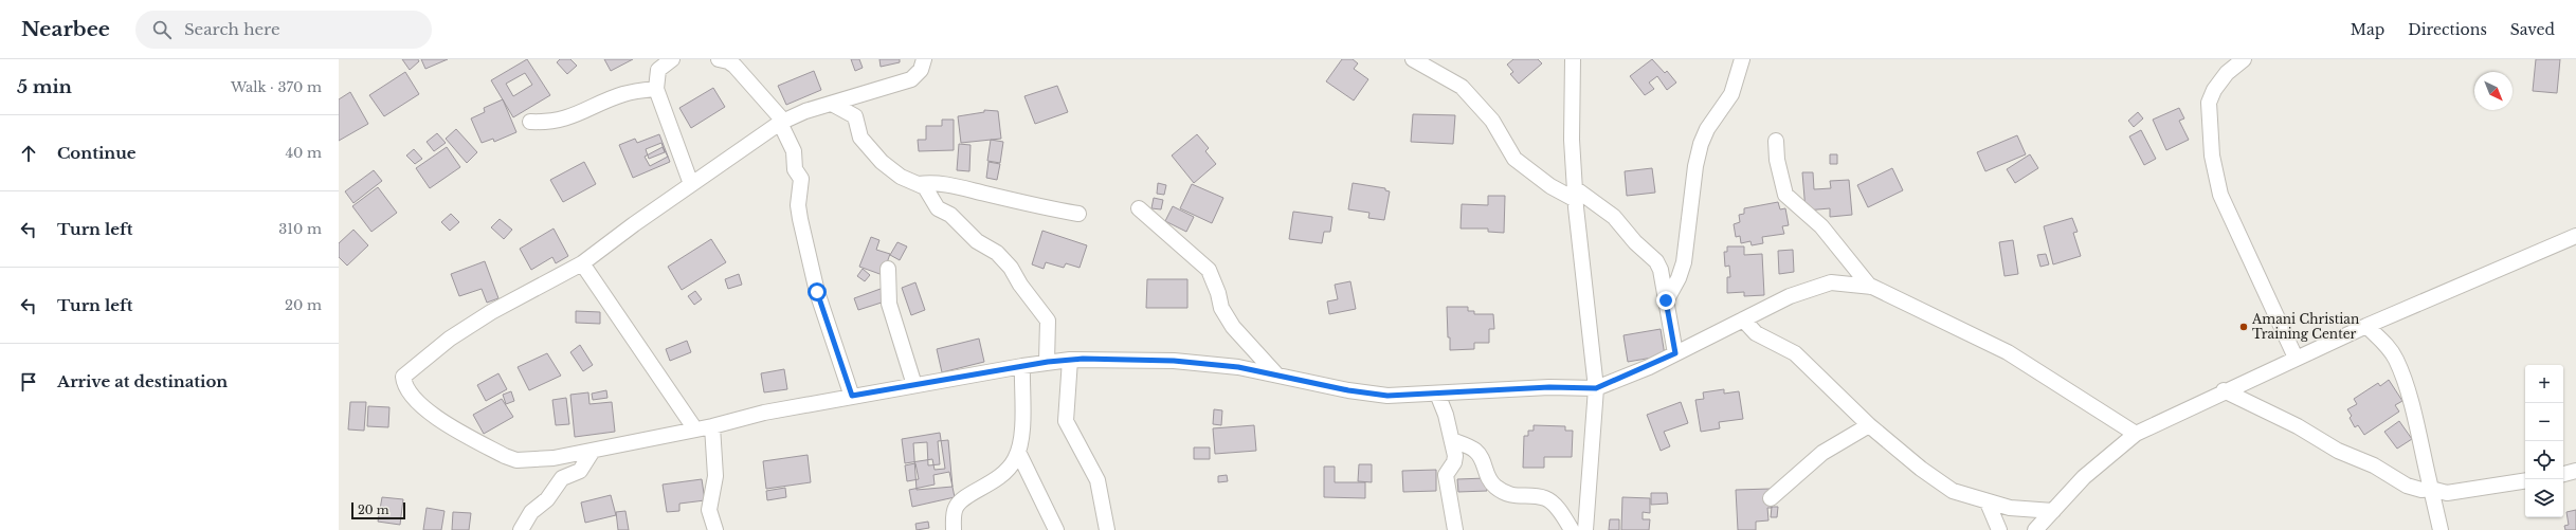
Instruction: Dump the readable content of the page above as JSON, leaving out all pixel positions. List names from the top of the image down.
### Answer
{
  "places": ["Amani Christian Training Center"],
  "scale_bar": "20 m",
  "north": "bottom right",
  "page": {
    "header": "Nearbee",
    "search": "Search here",
    "nav": ["Map", "Directions", "Saved"],
    "heading": ["5 min", "Walk · 370 m"],
    "list": [
      ["Continue", "40 m"],
      ["Turn left", "310 m"],
      ["Turn left", "20 m"],
      "Arrive at destination"
    ],
    "map_buttons": ["+", "−"],
    "scale": "20 m"
  }
}
